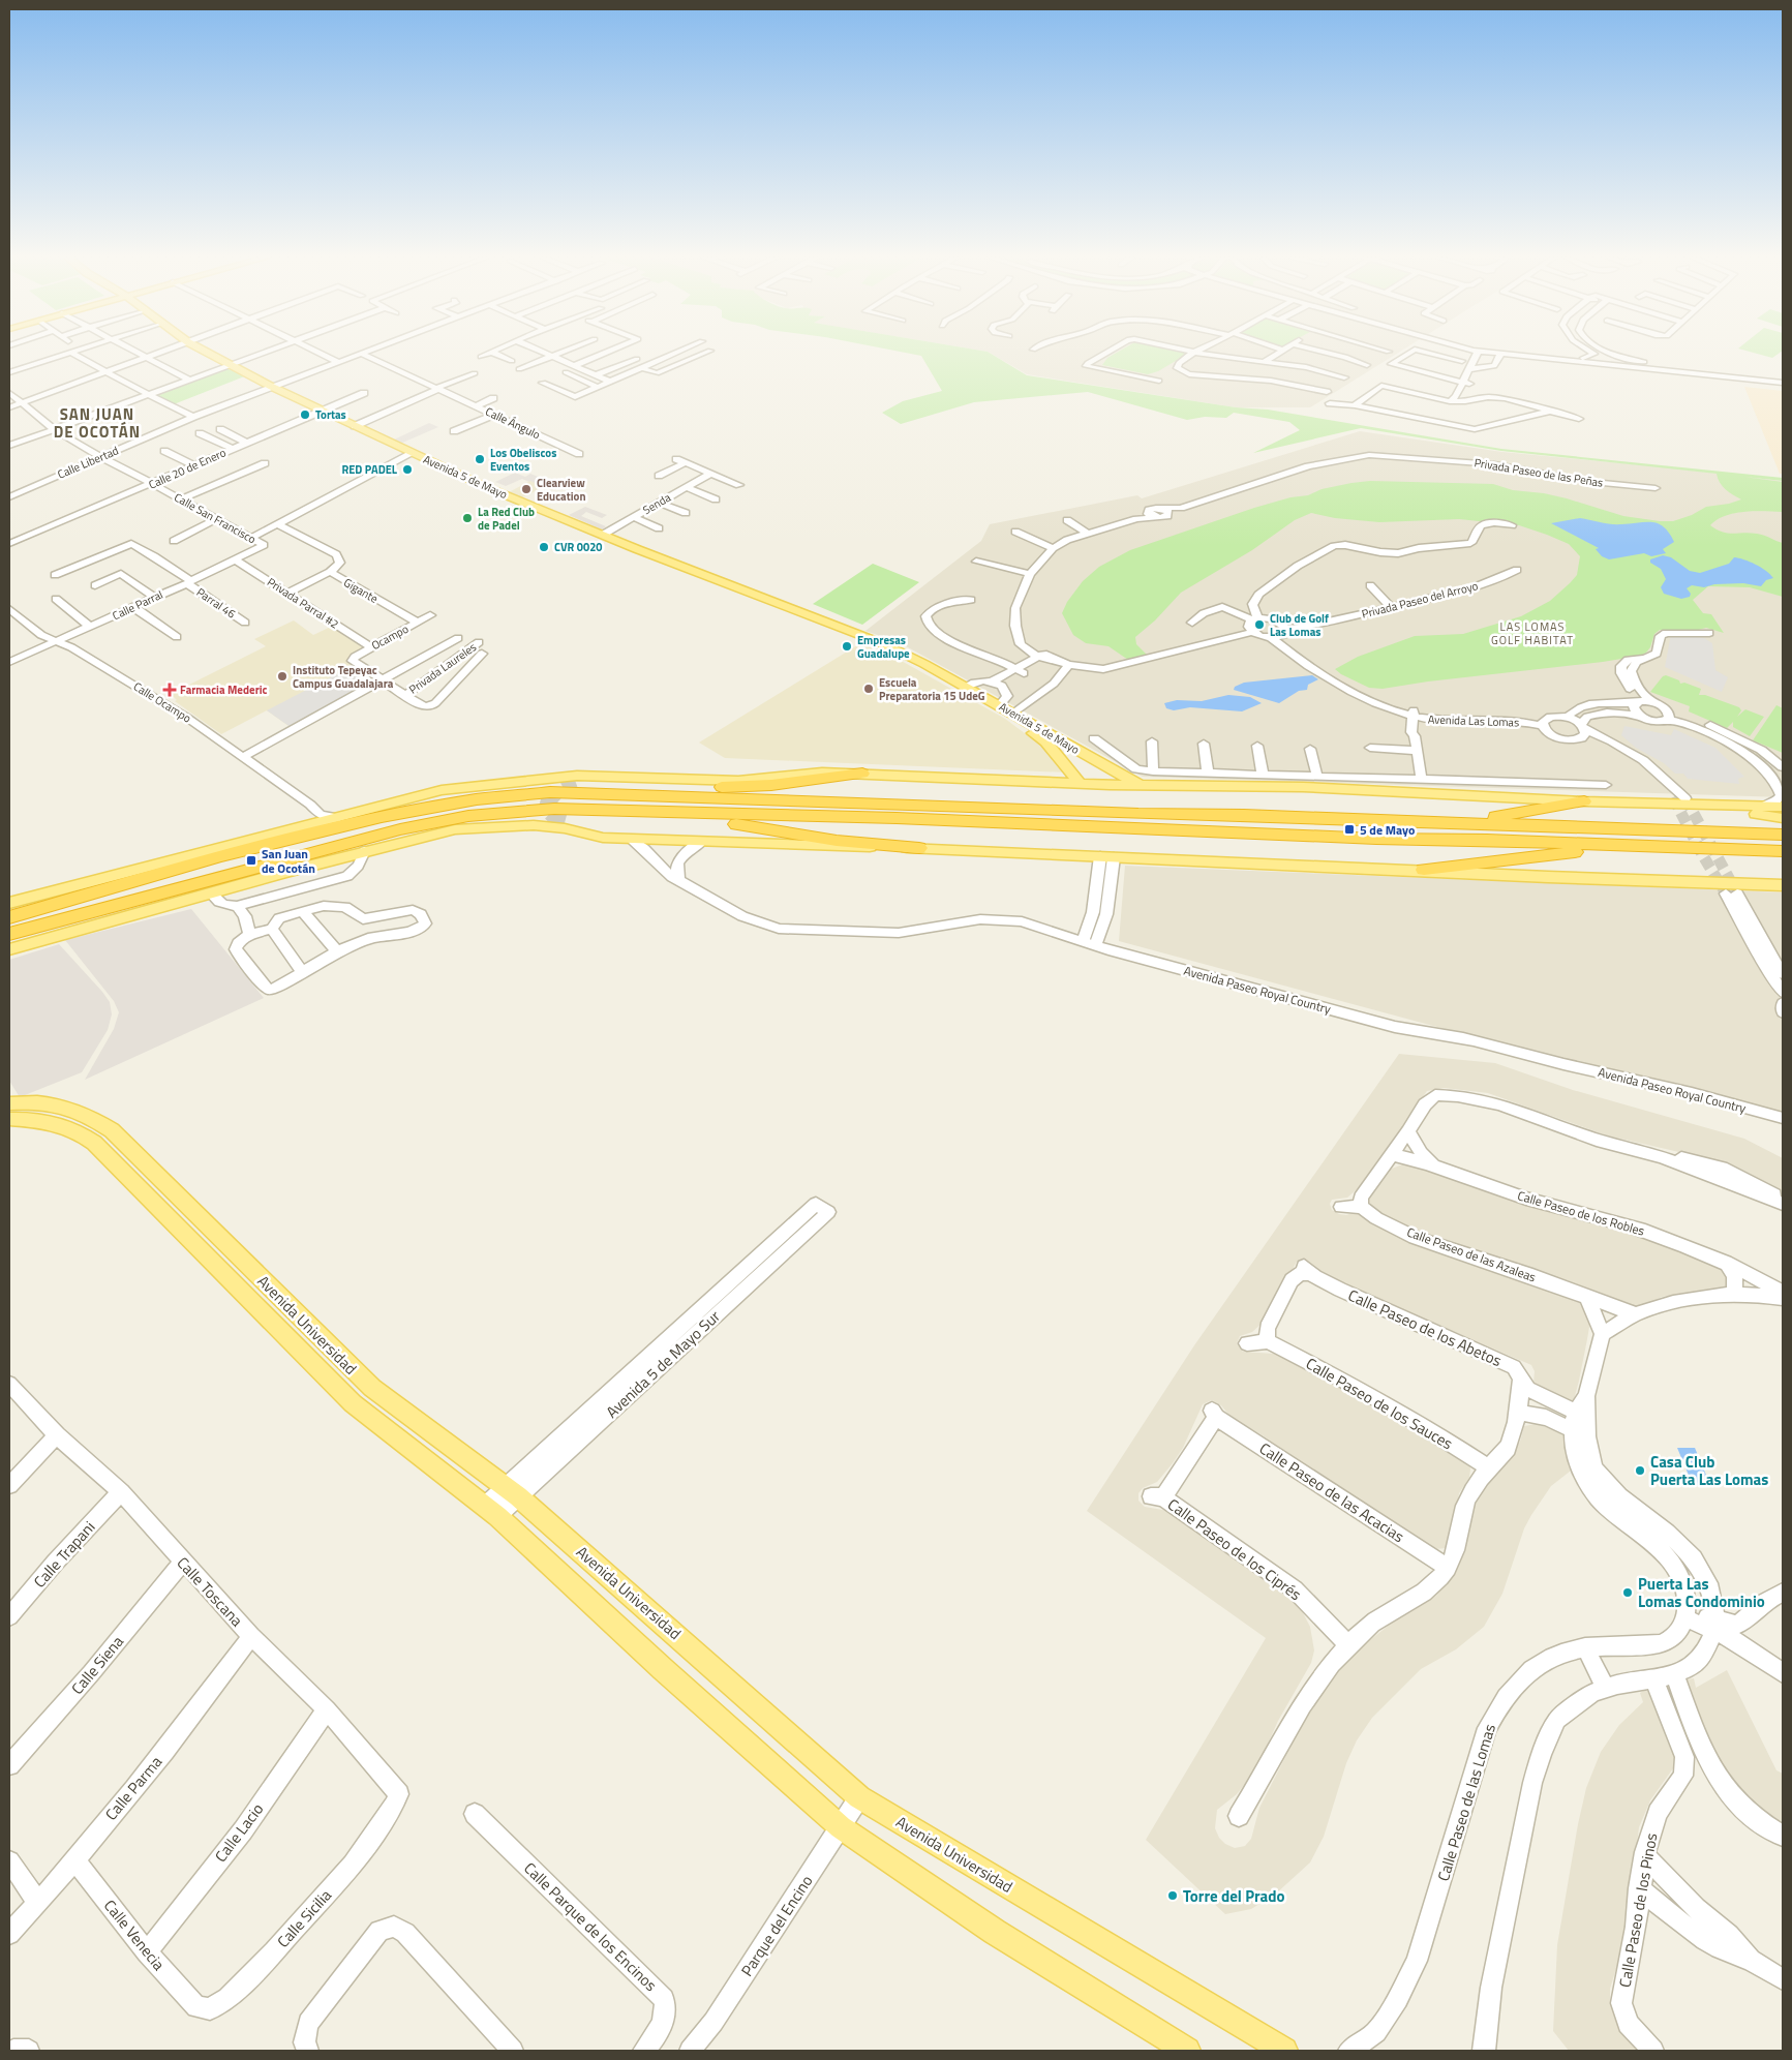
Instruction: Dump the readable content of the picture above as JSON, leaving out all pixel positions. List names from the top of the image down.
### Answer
{
  "streets": {
    "main road": ["Avenida 5 de Mayo", "Avenida Universidad"],
    "street": [
      "Calle Ángulo",
      "Calle Libertad",
      "Calle 20 de Enero",
      "Privada Paseo de las Peñas",
      "Senda",
      "Calle San Francisco",
      "Gigante",
      "Privada Paseo del Arroyo",
      "Parral 46",
      "Privada Parral #2",
      "Calle Parral",
      "Ocampo",
      "Privada Laureles",
      "Calle Ocampo",
      "Avenida Las Lomas",
      "Avenida Paseo Royal Country",
      "Calle Paseo de los Robles",
      "Calle Paseo de las Azaleas",
      "Calle Paseo de los Abetos",
      "Avenida 5 de Mayo Sur",
      "Calle Paseo de los Sauces",
      "Calle Paseo de las Acacias",
      "Calle Paseo de los Ciprés",
      "Calle Trapani",
      "Calle Toscana",
      "Calle Siena",
      "Calle Parma",
      "Calle Paseo de las Lomas",
      "Calle Lacio",
      "Calle Paseo de los Pinos",
      "Calle Sicilia",
      "Parque del Encino",
      "Calle Parque de los Encinos",
      "Calle Venecia"
    ]
  },
  "crossings": [
    ["Calle Ángulo", "Calle Libertad"],
    ["Calle Libertad", "Avenida 5 de Mayo"],
    ["Calle Libertad", "Calle San Francisco"],
    ["Calle 20 de Enero", "Avenida 5 de Mayo"],
    ["Calle 20 de Enero", "Calle San Francisco"],
    ["Avenida 5 de Mayo", "Senda"],
    ["Calle San Francisco", "Calle Parral"],
    ["Gigante", "Ocampo"],
    ["Privada Paseo del Arroyo", "Avenida Las Lomas"],
    ["Parral 46", "Calle Parral"],
    ["Privada Parral #2", "Calle Parral"],
    ["Privada Parral #2", "Ocampo"],
    ["Calle Parral", "Calle Ocampo"],
    ["Avenida Universidad", "Avenida 5 de Mayo Sur"],
    ["Avenida Universidad", "Parque del Encino"],
    ["Calle Paseo de los Abetos", "Calle Paseo de los Sauces"],
    ["Calle Paseo de las Acacias", "Calle Paseo de los Ciprés"],
    ["Calle Trapani", "Calle Toscana"],
    ["Calle Toscana", "Calle Siena"],
    ["Calle Toscana", "Calle Parma"],
    ["Calle Toscana", "Calle Lacio"],
    ["Calle Toscana", "Calle Sicilia"],
    ["Calle Parma", "Calle Venecia"],
    ["Calle Lacio", "Calle Venecia"],
    ["Calle Sicilia", "Calle Venecia"]
  ],
  "districts": ["SAN JUAN DE OCOTÁN", "LAS LOMAS GOLF HABITAT"],
  "places": {
    "other": [
      "Tortas",
      "Los Obeliscos Eventos",
      "RED PADEL",
      "Clearview Education",
      "La Red Club de Padel",
      "CVR 0020",
      "Club de Golf Las Lomas",
      "Empresas Guadalupe",
      "Instituto Tepeyac Campus Guadalajara",
      "Escuela Preparatoria 15 UdeG",
      "Casa Club Puerta Las Lomas",
      "Puerta Las Lomas Condominio",
      "Torre del Prado"
    ],
    "health": ["Farmacia Mederic"],
    "transit": ["5 de Mayo", "San Juan de Ocotán"]
  }
}
